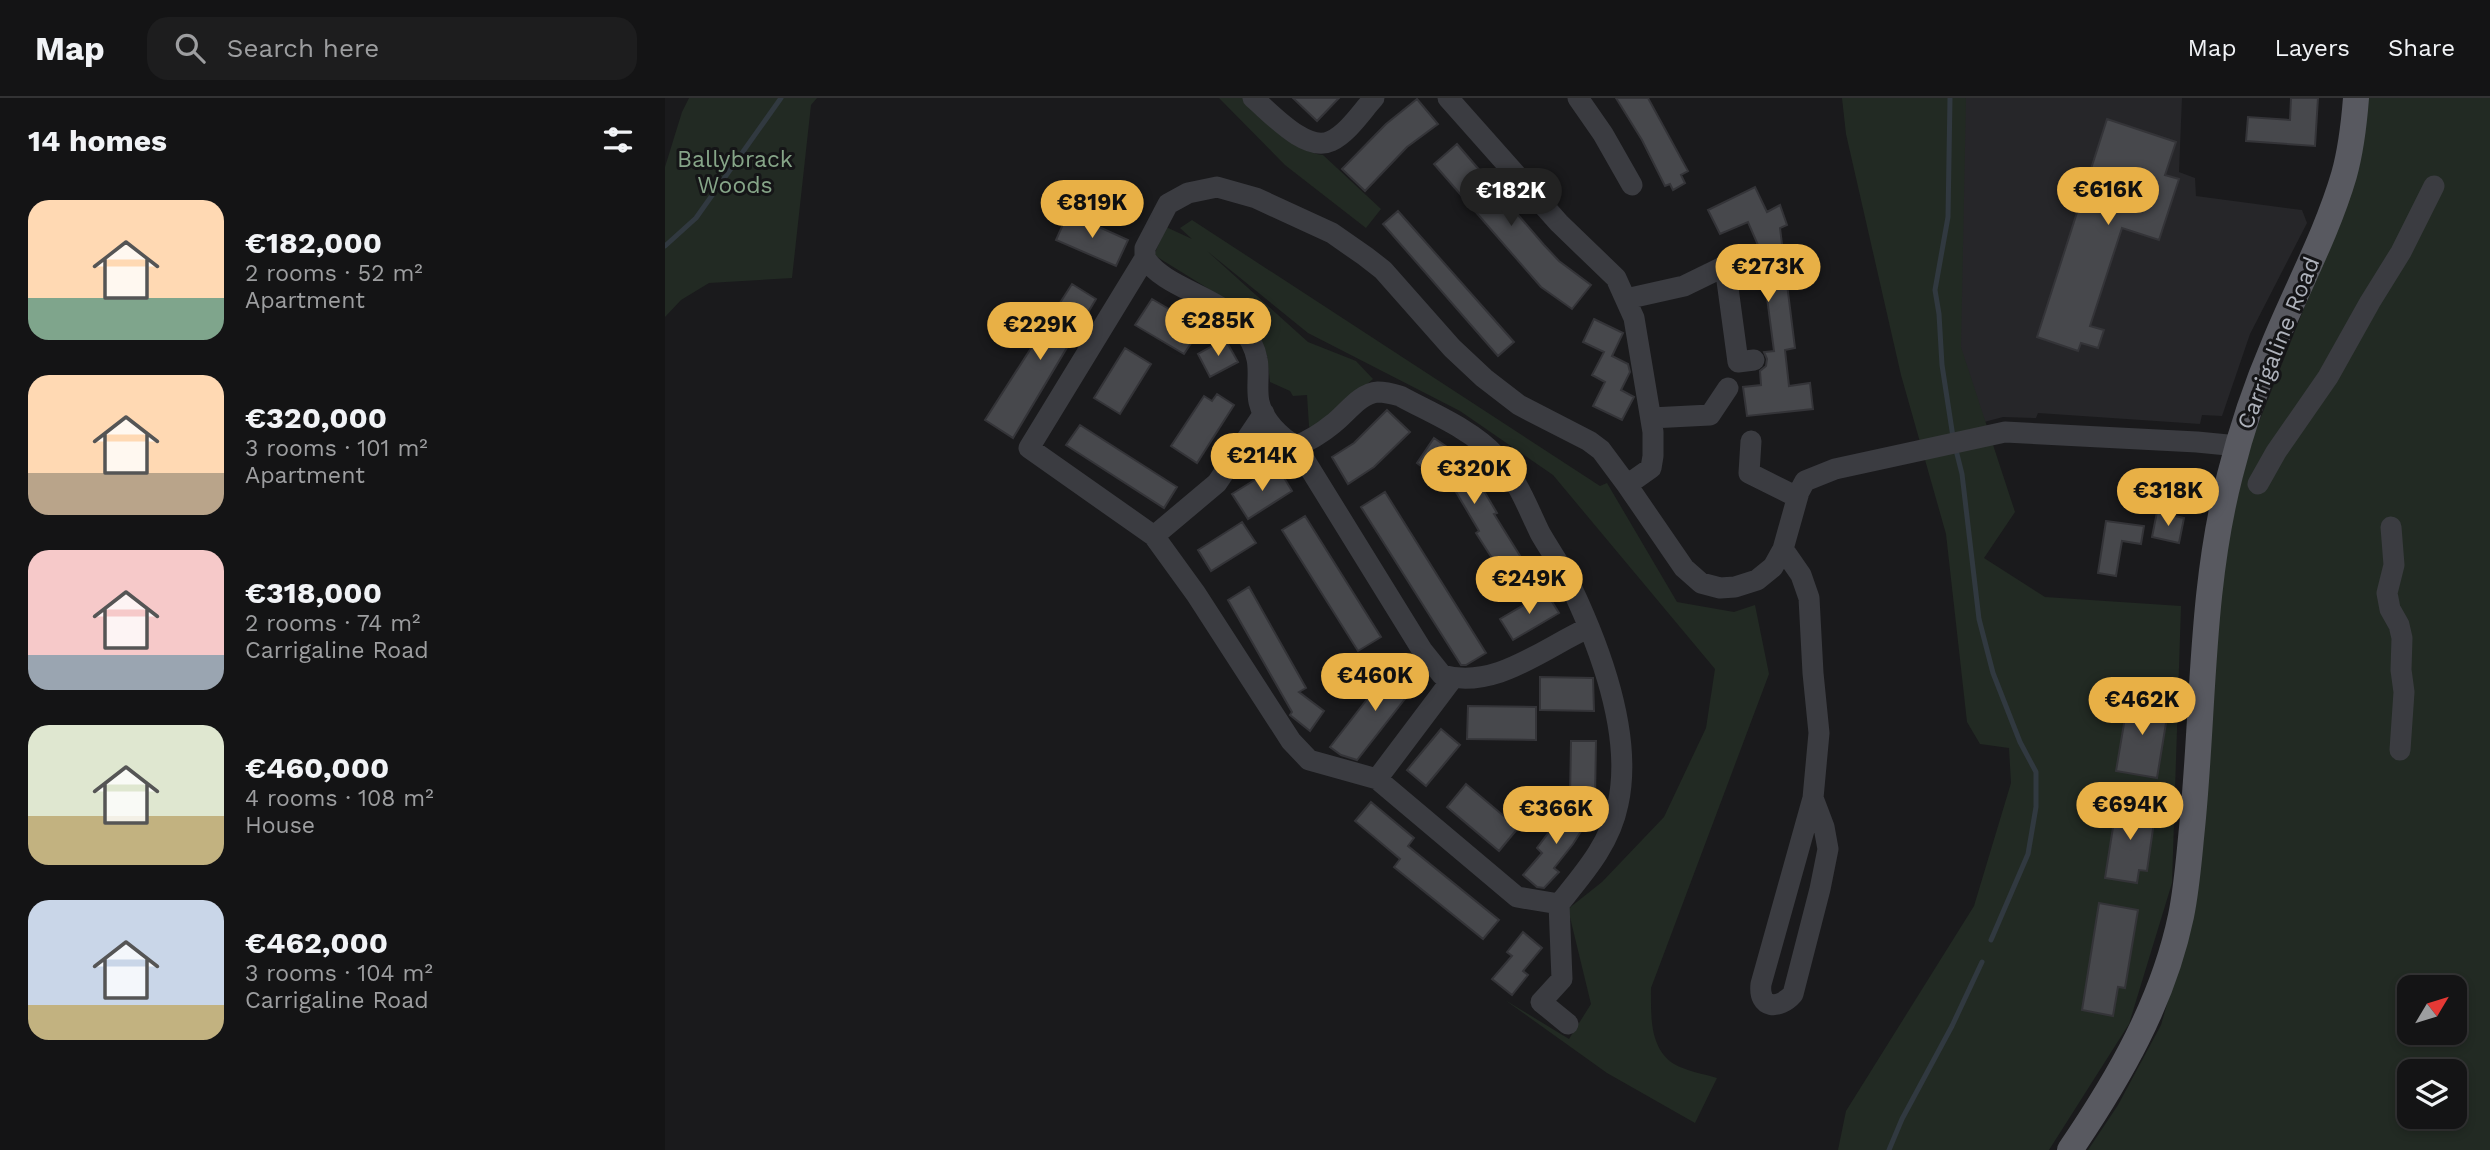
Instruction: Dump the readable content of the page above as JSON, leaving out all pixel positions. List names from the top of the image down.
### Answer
{
  "streets": {
    "main road": ["Carrigaline Road"]
  },
  "parks": ["Ballybrack Woods"],
  "north": "top right",
  "page": {
    "header": "Map",
    "search": "Search here",
    "nav": ["Map", "Layers", "Share"],
    "heading": "14 homes",
    "price": [
      "€616K",
      "€182K",
      "€819K",
      "€273K",
      "€285K",
      "€229K",
      "€214K",
      "€320K",
      "€318K",
      "€249K",
      "€460K",
      "€462K",
      "€694K",
      "€366K"
    ],
    "list": [
      {
        "name": "€182,000",
        "note": "2 rooms · 52 m² · Apartment"
      },
      {
        "name": "€320,000",
        "note": "3 rooms · 101 m² · Apartment"
      },
      {
        "name": "€318,000",
        "note": "2 rooms · 74 m² · Carrigaline Road"
      },
      {
        "name": "€460,000",
        "note": "4 rooms · 108 m² · House"
      },
      {
        "name": "€462,000",
        "note": "3 rooms · 104 m² · Carrigaline Road"
      }
    ]
  }
}
